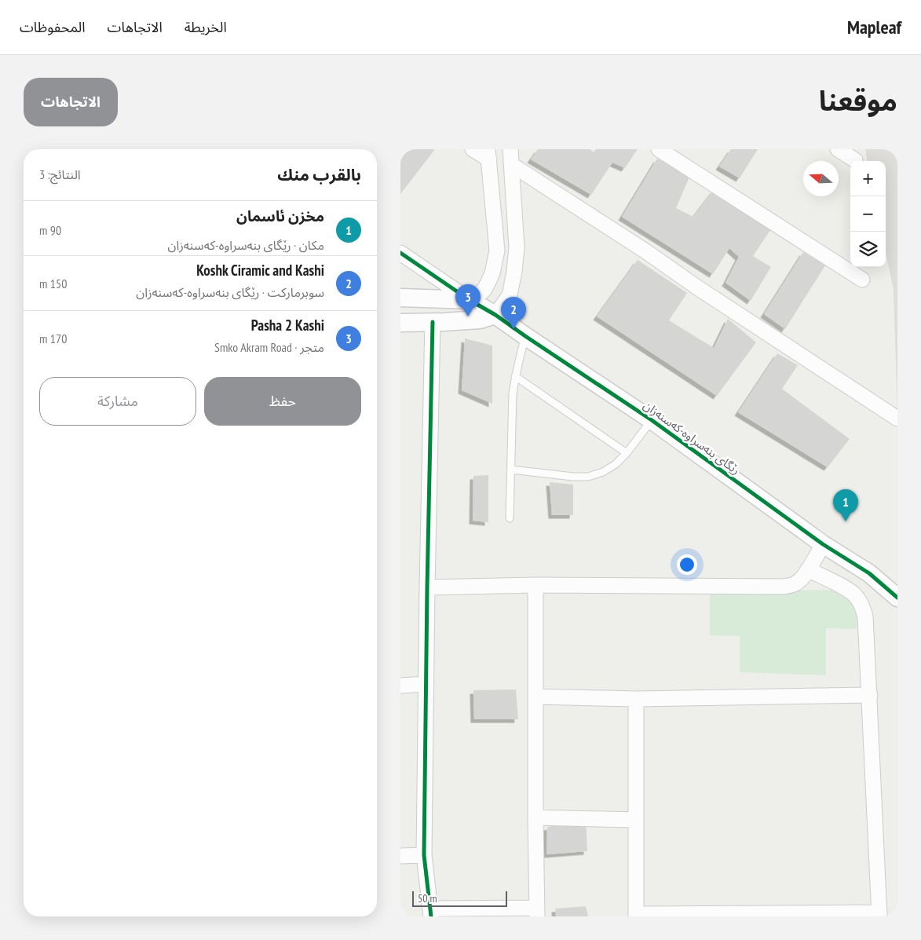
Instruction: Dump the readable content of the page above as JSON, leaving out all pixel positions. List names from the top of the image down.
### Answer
{
  "streets": {
    "street": ["رێگای بنەسراوە-کەسنەزان"]
  },
  "scale_bar": "50 m",
  "north": "left",
  "page": {
    "header": "Mapleaf",
    "nav": ["الخريطة", "الاتجاهات", "المحفوظات"],
    "title": "موقعنا",
    "buttons": [
      "الاتجاهات",
      ["حفظ", "مشاركة"]
    ],
    "heading": ["بالقرب منك", "النتائج: 3"],
    "map_buttons": ["+", "−"],
    "list": [
      {
        "mark": "1",
        "name": "مخزن ئاسمان",
        "note": "مكان · رێگای بنەسراوە-کەسنەزان",
        "value": "90 m"
      },
      {
        "mark": "2",
        "name": "Koshk Ciramic and Kashi",
        "note": "سوبرماركت · رێگای بنەسراوە-کەسنەزان",
        "value": "150 m"
      },
      {
        "mark": "3",
        "name": "Pasha 2 Kashi",
        "note": "متجر · Smko Akram Road",
        "value": "170 m"
      }
    ],
    "pins": ["3", "2", "1"],
    "scale": "50 m"
  }
}
